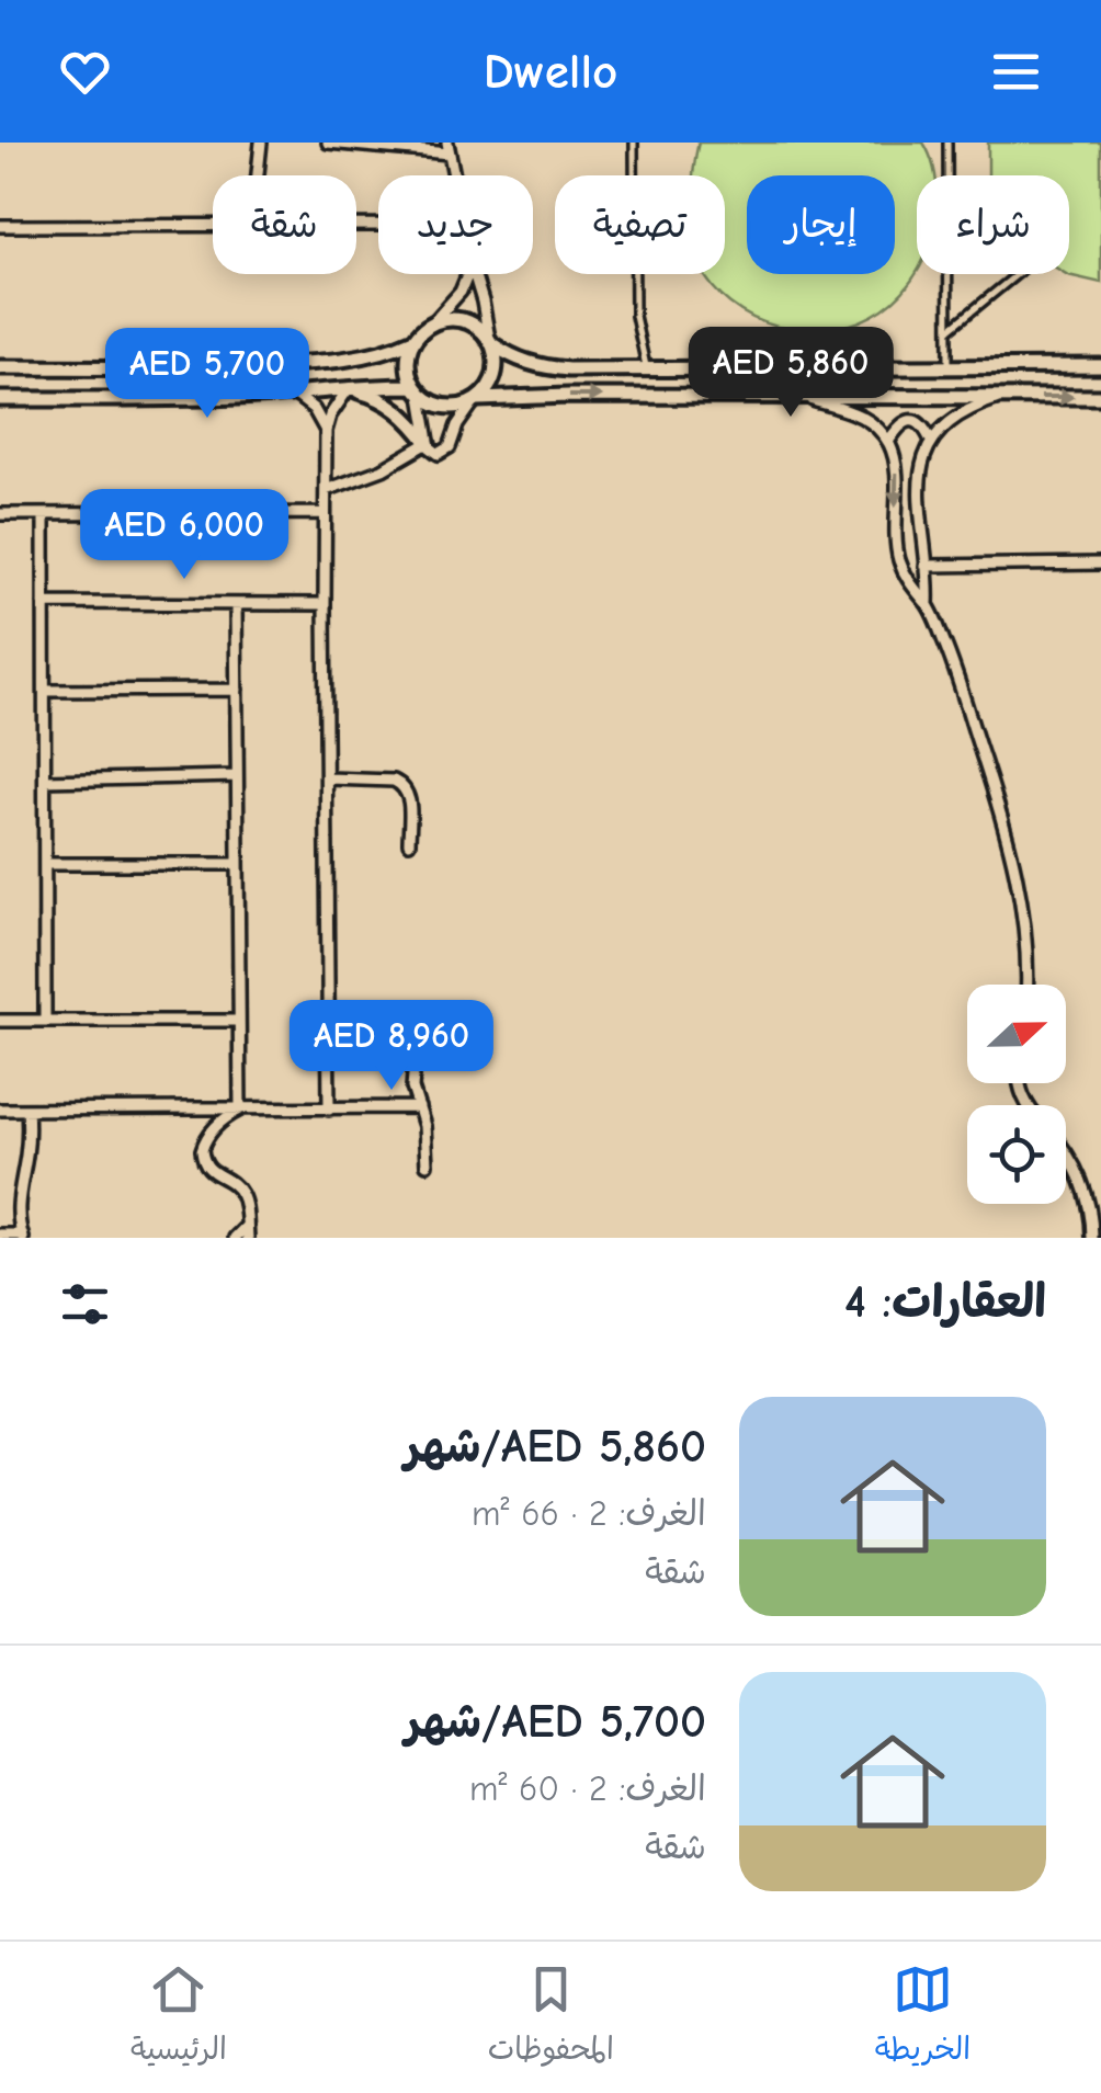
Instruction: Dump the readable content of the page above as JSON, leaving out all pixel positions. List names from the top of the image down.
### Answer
{
  "north": "right",
  "page": {
    "header": "Dwello",
    "chip": [
      "شراء",
      "إيجار",
      "تصفية",
      "جديد",
      "شقة"
    ],
    "price": [
      "AED 5,860",
      "AED 5,700",
      "AED 6,000",
      "AED 8,960"
    ],
    "heading": "العقارات: 4",
    "list": [
      {
        "name": "AED 5,860/شهر",
        "note": "الغرف: 2 · 66 m² · شقة"
      },
      {
        "name": "AED 5,700/شهر",
        "note": "الغرف: 2 · 60 m² · شقة"
      }
    ],
    "tabs": ["الخريطة", "المحفوظات", "الرئيسية"]
  }
}
